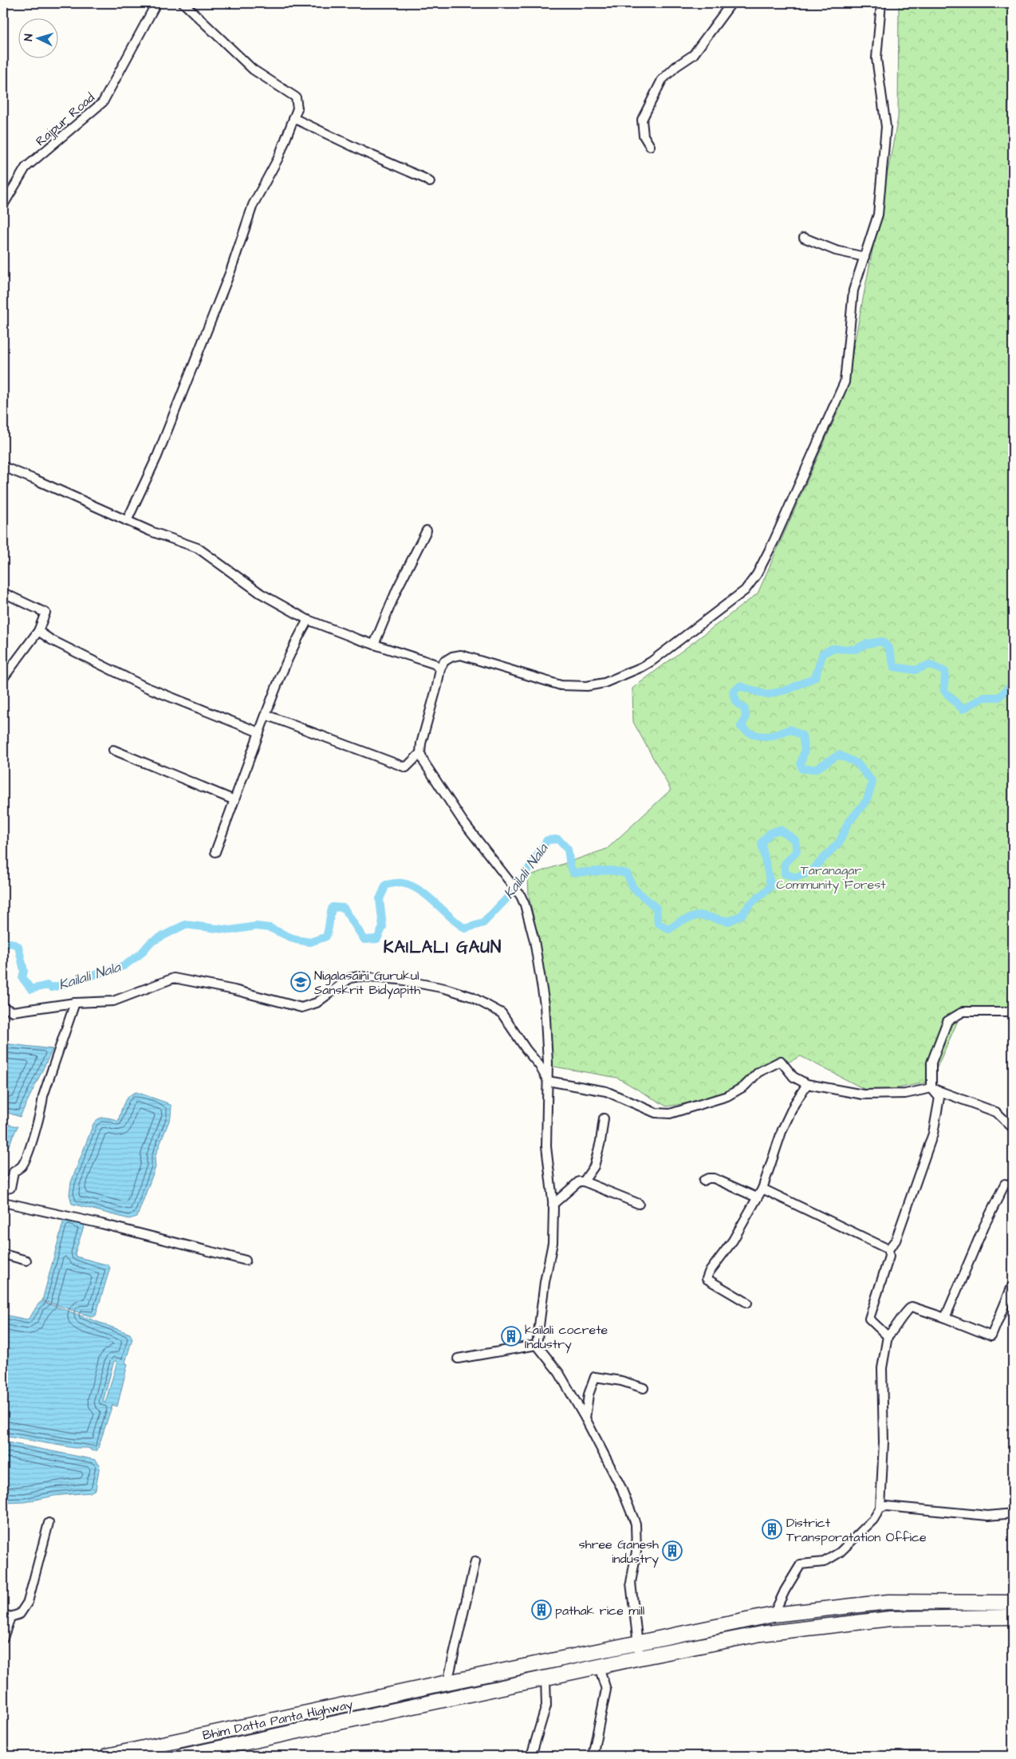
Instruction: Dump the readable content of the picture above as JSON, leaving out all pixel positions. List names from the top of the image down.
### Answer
{
  "streets": {
    "highway": ["Bhim Datta Panta Highway"],
    "street": ["Rajpur Road"]
  },
  "districts": ["KAILALI GAUN"],
  "water": ["Kailali Nala"],
  "parks": ["Taranagar Community Forest"],
  "places": {
    "school or university": ["Nigalasaini Gurukul Sanskrit Bidyapith"],
    "building": [
      "kailali cocrete Industry",
      "District Transporatation Office",
      "shree Ganesh industry",
      "pathak rice mill"
    ]
  },
  "north": "left"
}
